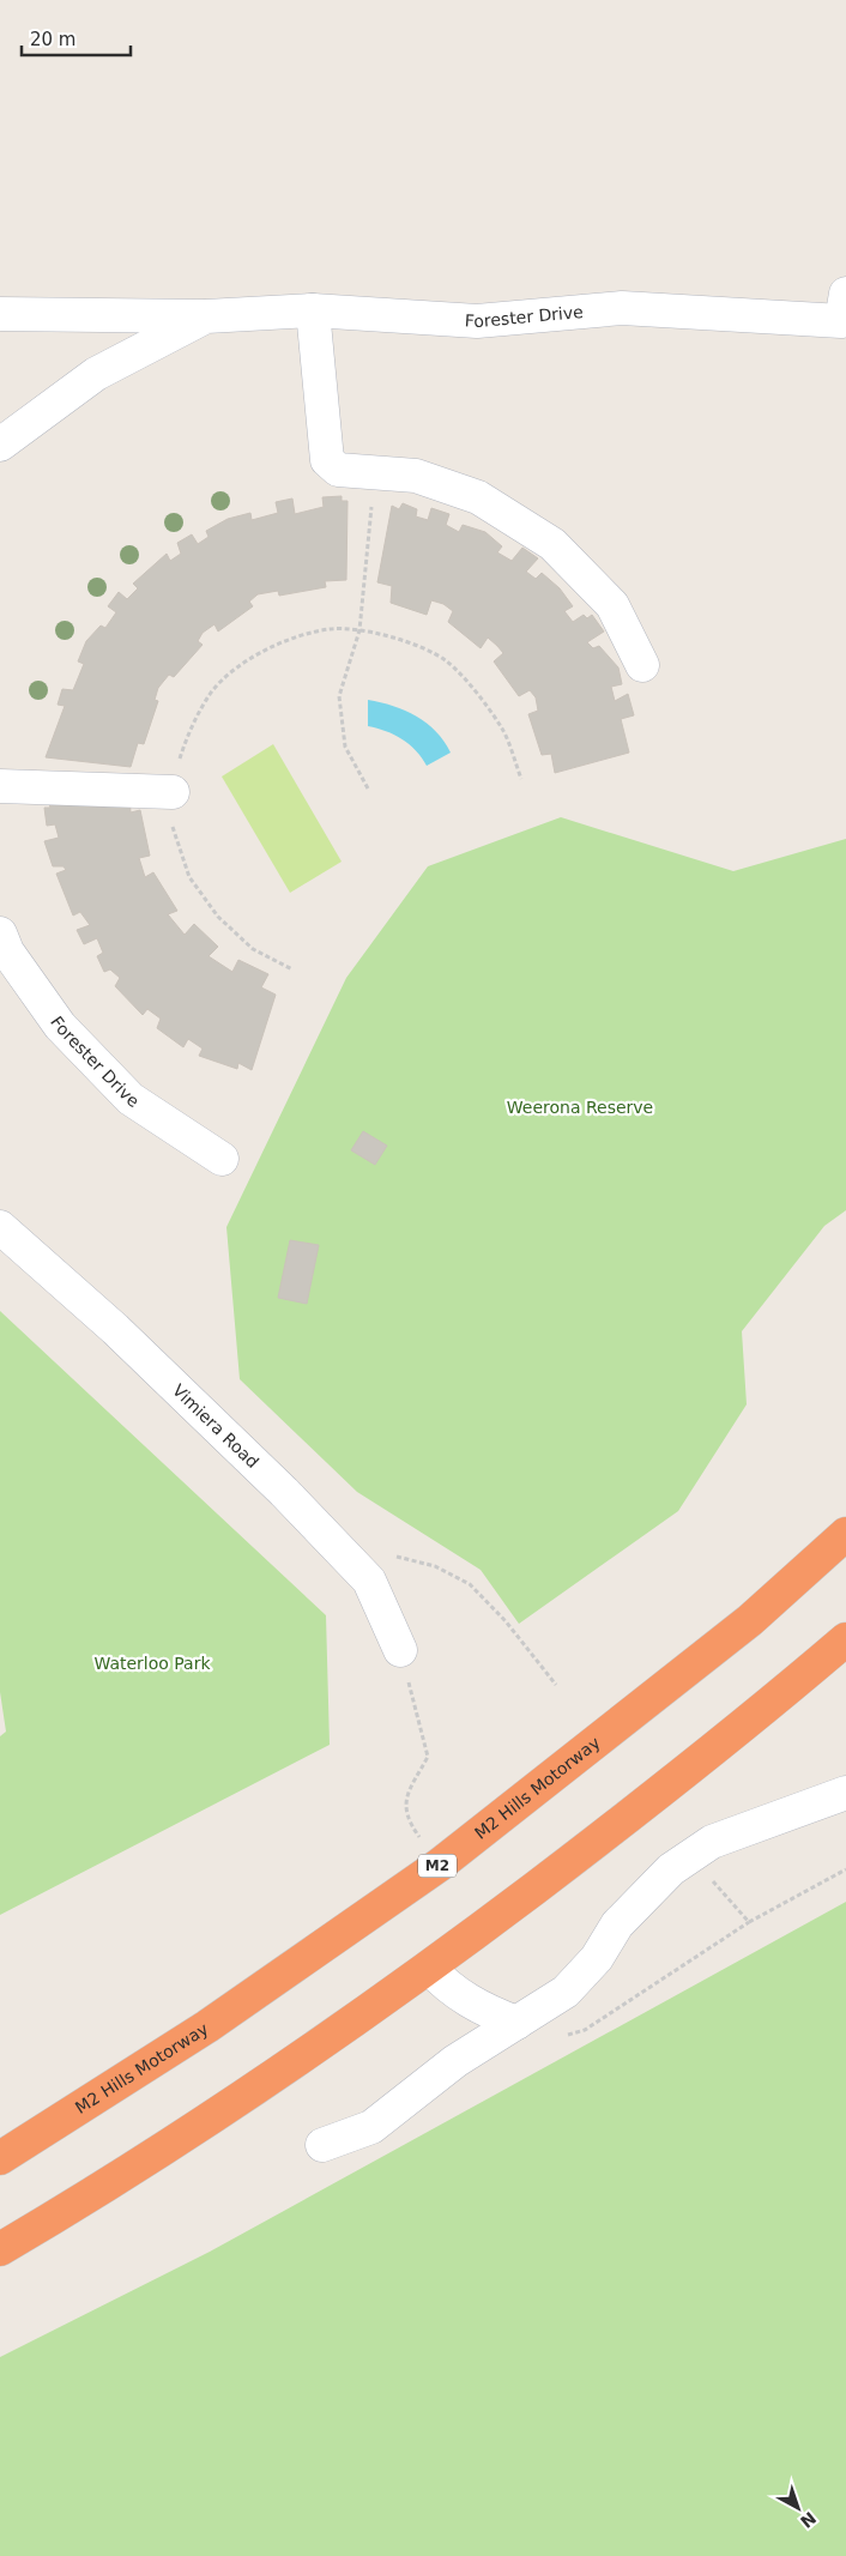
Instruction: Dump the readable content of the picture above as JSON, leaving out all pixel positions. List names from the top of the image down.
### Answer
{
  "streets": {
    "highway": ["M2 Hills Motorway", "M2"],
    "street": ["Forester Drive", "Vimiera Road"]
  },
  "parks": ["Weerona Reserve", "Waterloo Park"],
  "scale_bar": "20 m",
  "north": "bottom right"
}
